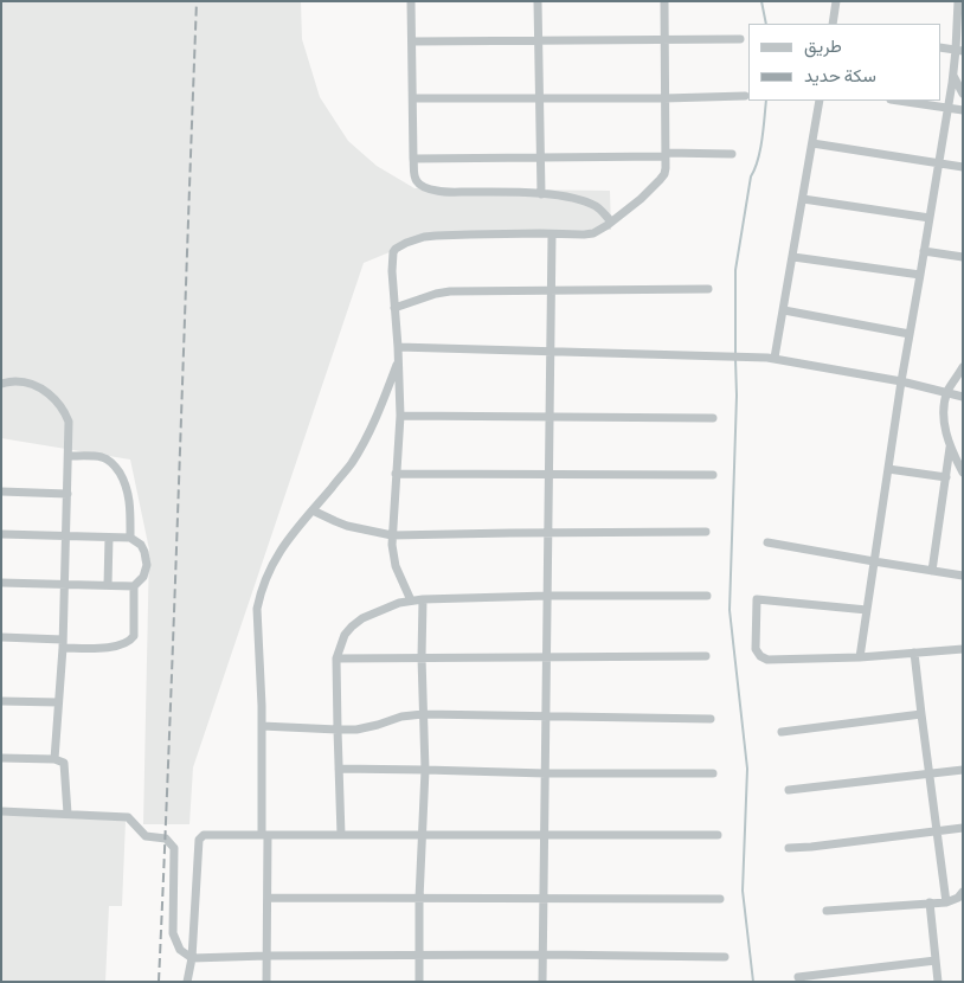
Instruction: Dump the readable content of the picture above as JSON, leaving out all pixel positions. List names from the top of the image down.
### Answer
{
  "legend": ["طريق", "سكة حديد"]
}
